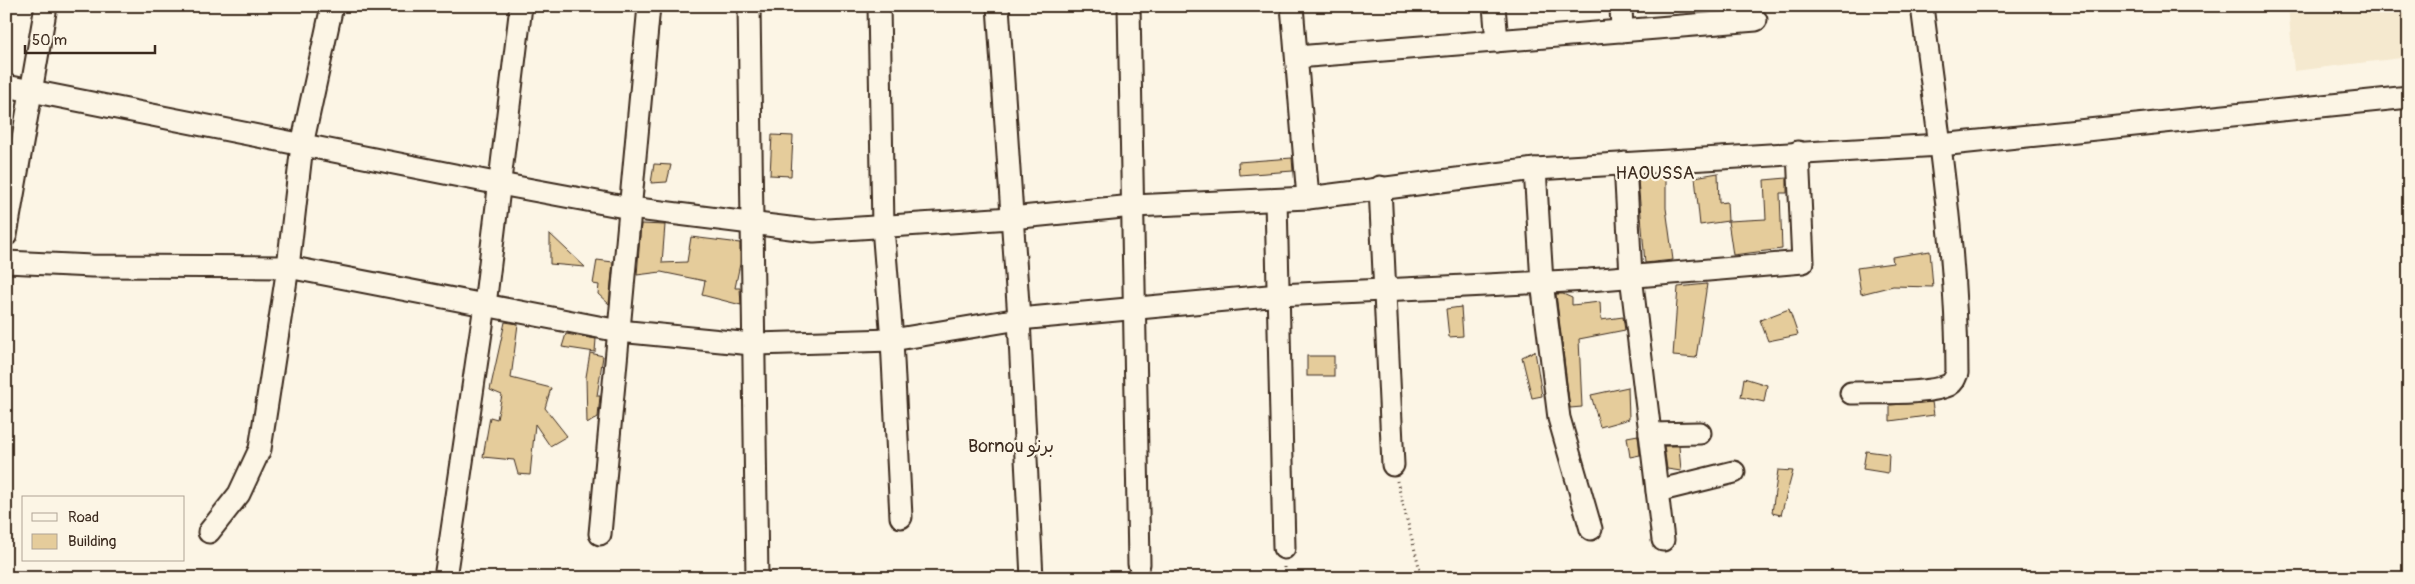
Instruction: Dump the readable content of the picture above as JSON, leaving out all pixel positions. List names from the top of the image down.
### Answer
{
  "districts": ["HAOUSSA", "Bornou برنو"],
  "legend": ["Road", "Building"],
  "scale_bar": "50 m"
}
